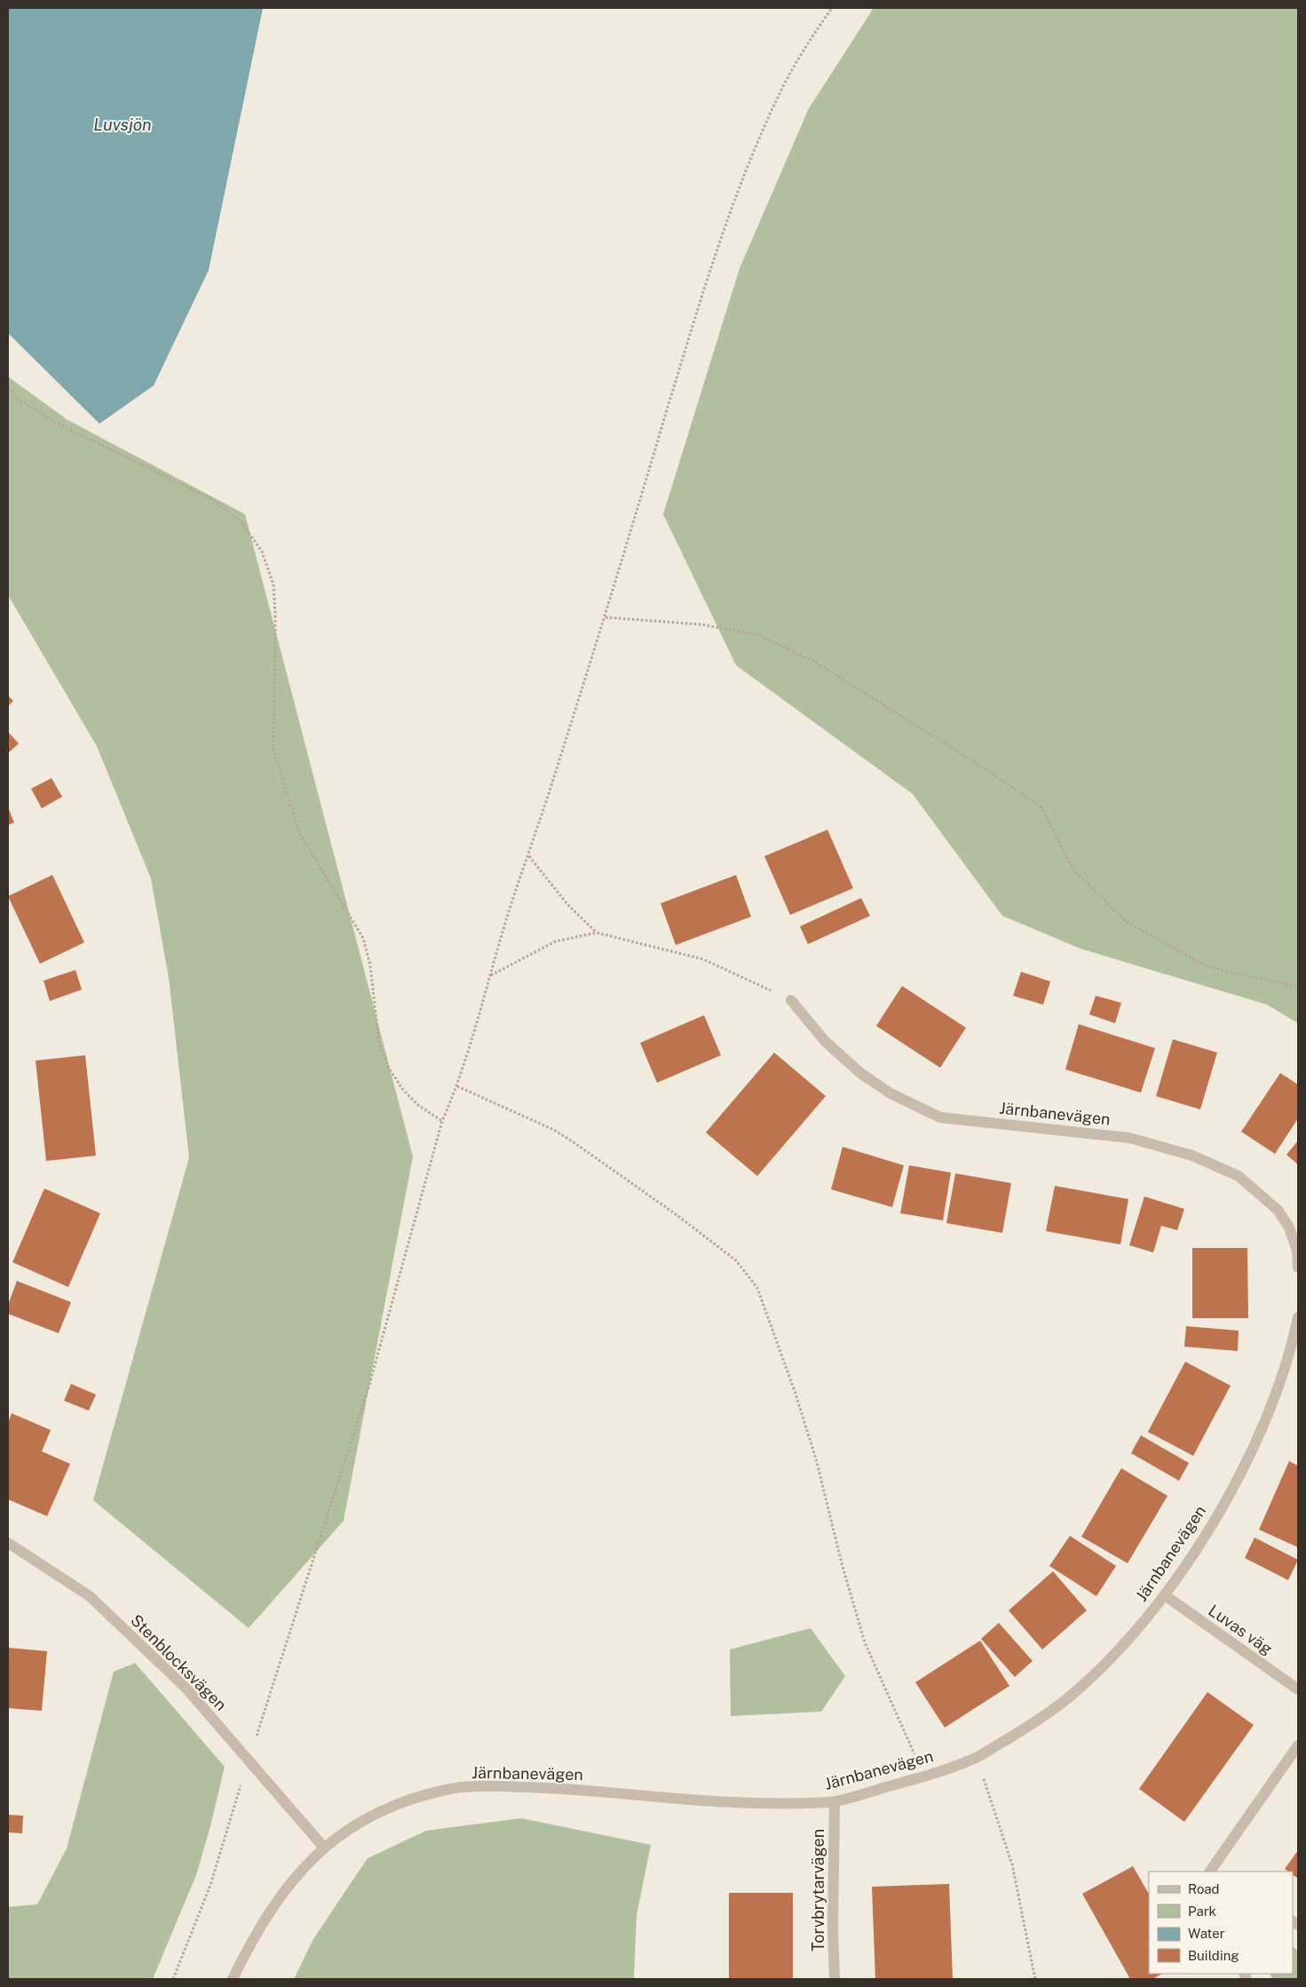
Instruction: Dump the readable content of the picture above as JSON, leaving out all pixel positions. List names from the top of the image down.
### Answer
{
  "streets": {
    "street": [
      "Järnbanevägen",
      "Luvas väg",
      "Stenblocksvägen",
      "Torvbrytarvägen"
    ]
  },
  "crossings": [
    ["Järnbanevägen", "Luvas väg"],
    ["Järnbanevägen", "Stenblocksvägen"],
    ["Järnbanevägen", "Torvbrytarvägen"]
  ],
  "water": ["Luvsjön"],
  "legend": [
    "Road",
    "Park",
    "Water",
    "Building"
  ]
}
